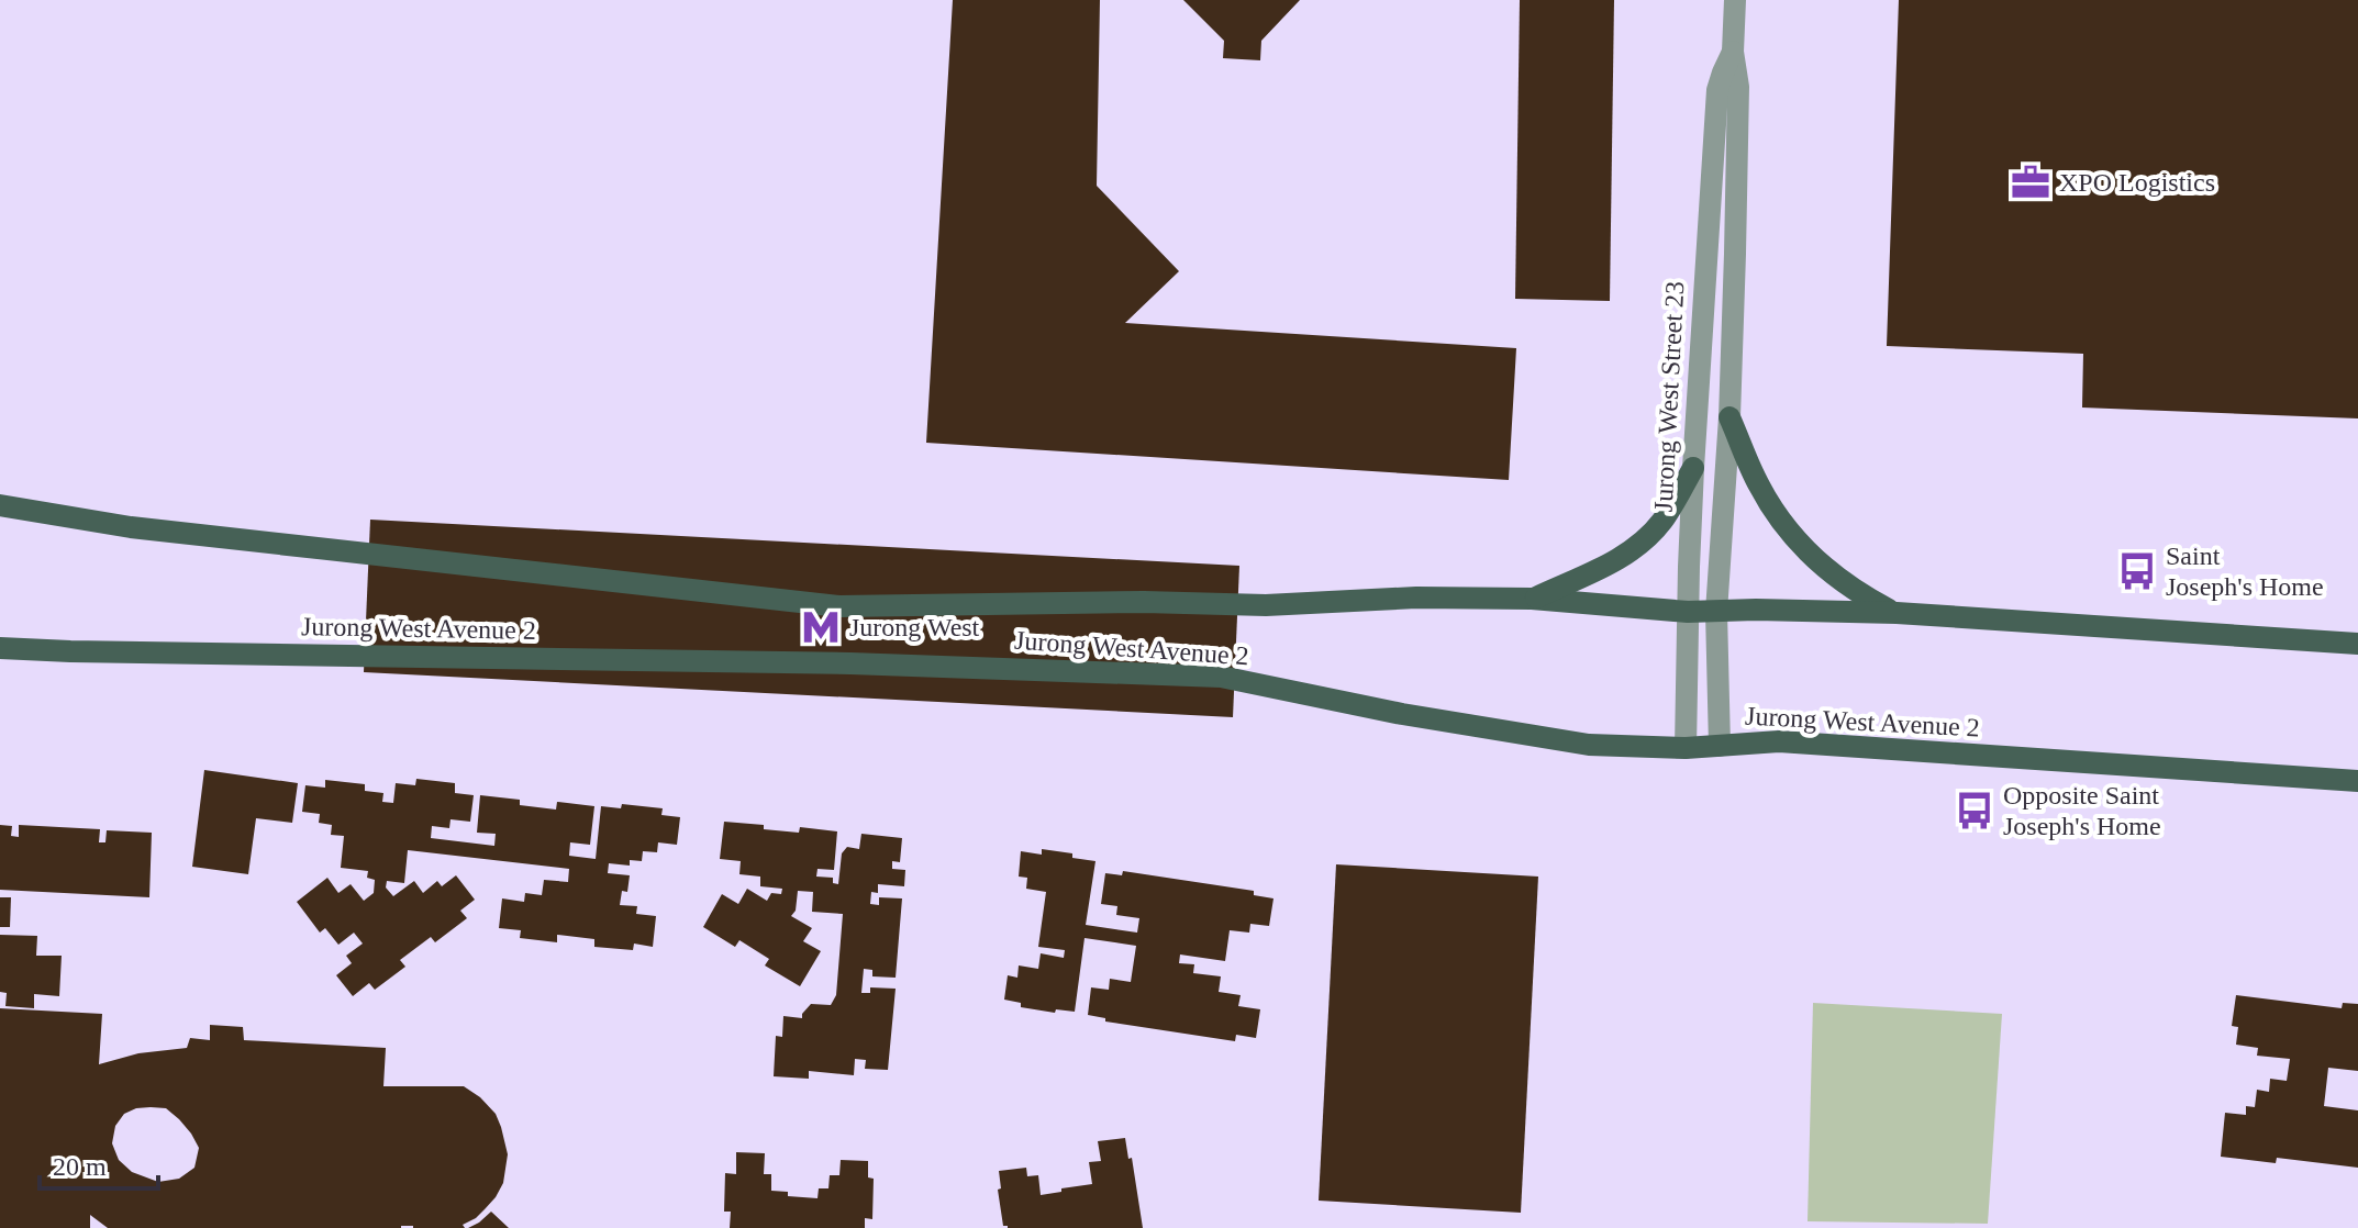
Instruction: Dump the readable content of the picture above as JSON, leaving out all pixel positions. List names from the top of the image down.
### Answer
{
  "streets": {
    "main road": ["Jurong West Avenue 2"],
    "street": ["Jurong West Street 23"]
  },
  "crossings": [
    ["Jurong West Street 23", "Jurong West Avenue 2"]
  ],
  "places": {
    "office": ["XPO Logistics"],
    "bus stop": ["Saint Joseph's Home", "Opposite Saint Joseph's Home"],
    "metro station": ["Jurong West"]
  },
  "scale_bar": "20 m"
}
